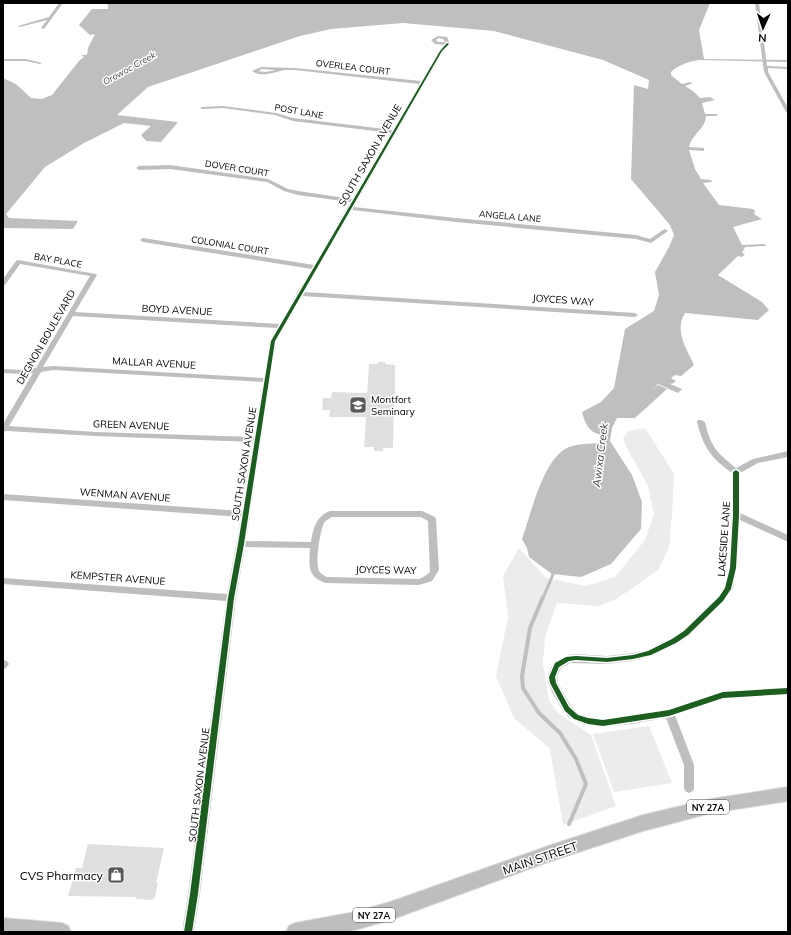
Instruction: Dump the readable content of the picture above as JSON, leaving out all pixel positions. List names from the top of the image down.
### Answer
{
  "streets": {
    "main road": ["NY 27A", "MAIN STREET"],
    "street": [
      "OVERLEA COURT",
      "POST LANE",
      "SOUTH SAXON AVENUE",
      "DOVER COURT",
      "ANGELA LANE",
      "COLONIAL COURT",
      "BAY PLACE",
      "JOYCES WAY",
      "BOYD AVENUE",
      "DEGNON BOULEVARD",
      "MALLAR AVENUE",
      "GREEN AVENUE",
      "WENMAN AVENUE",
      "LAKESIDE LANE",
      "KEMPSTER AVENUE"
    ]
  },
  "crossings": [
    ["OVERLEA COURT", "SOUTH SAXON AVENUE"],
    ["POST LANE", "SOUTH SAXON AVENUE"],
    ["SOUTH SAXON AVENUE", "DOVER COURT"],
    ["SOUTH SAXON AVENUE", "ANGELA LANE"],
    ["SOUTH SAXON AVENUE", "COLONIAL COURT"],
    ["SOUTH SAXON AVENUE", "JOYCES WAY"],
    ["SOUTH SAXON AVENUE", "BOYD AVENUE"],
    ["SOUTH SAXON AVENUE", "MALLAR AVENUE"],
    ["SOUTH SAXON AVENUE", "GREEN AVENUE"],
    ["SOUTH SAXON AVENUE", "WENMAN AVENUE"],
    ["SOUTH SAXON AVENUE", "KEMPSTER AVENUE"],
    ["DOVER COURT", "ANGELA LANE"],
    ["BAY PLACE", "DEGNON BOULEVARD"],
    ["BOYD AVENUE", "DEGNON BOULEVARD"],
    ["DEGNON BOULEVARD", "MALLAR AVENUE"],
    ["DEGNON BOULEVARD", "GREEN AVENUE"]
  ],
  "water": ["Orowoc Creek", "Awixa Creek"],
  "places": {
    "school or university": ["Montfort Seminary"],
    "shop": ["CVS Pharmacy"]
  },
  "north": "bottom"
}
